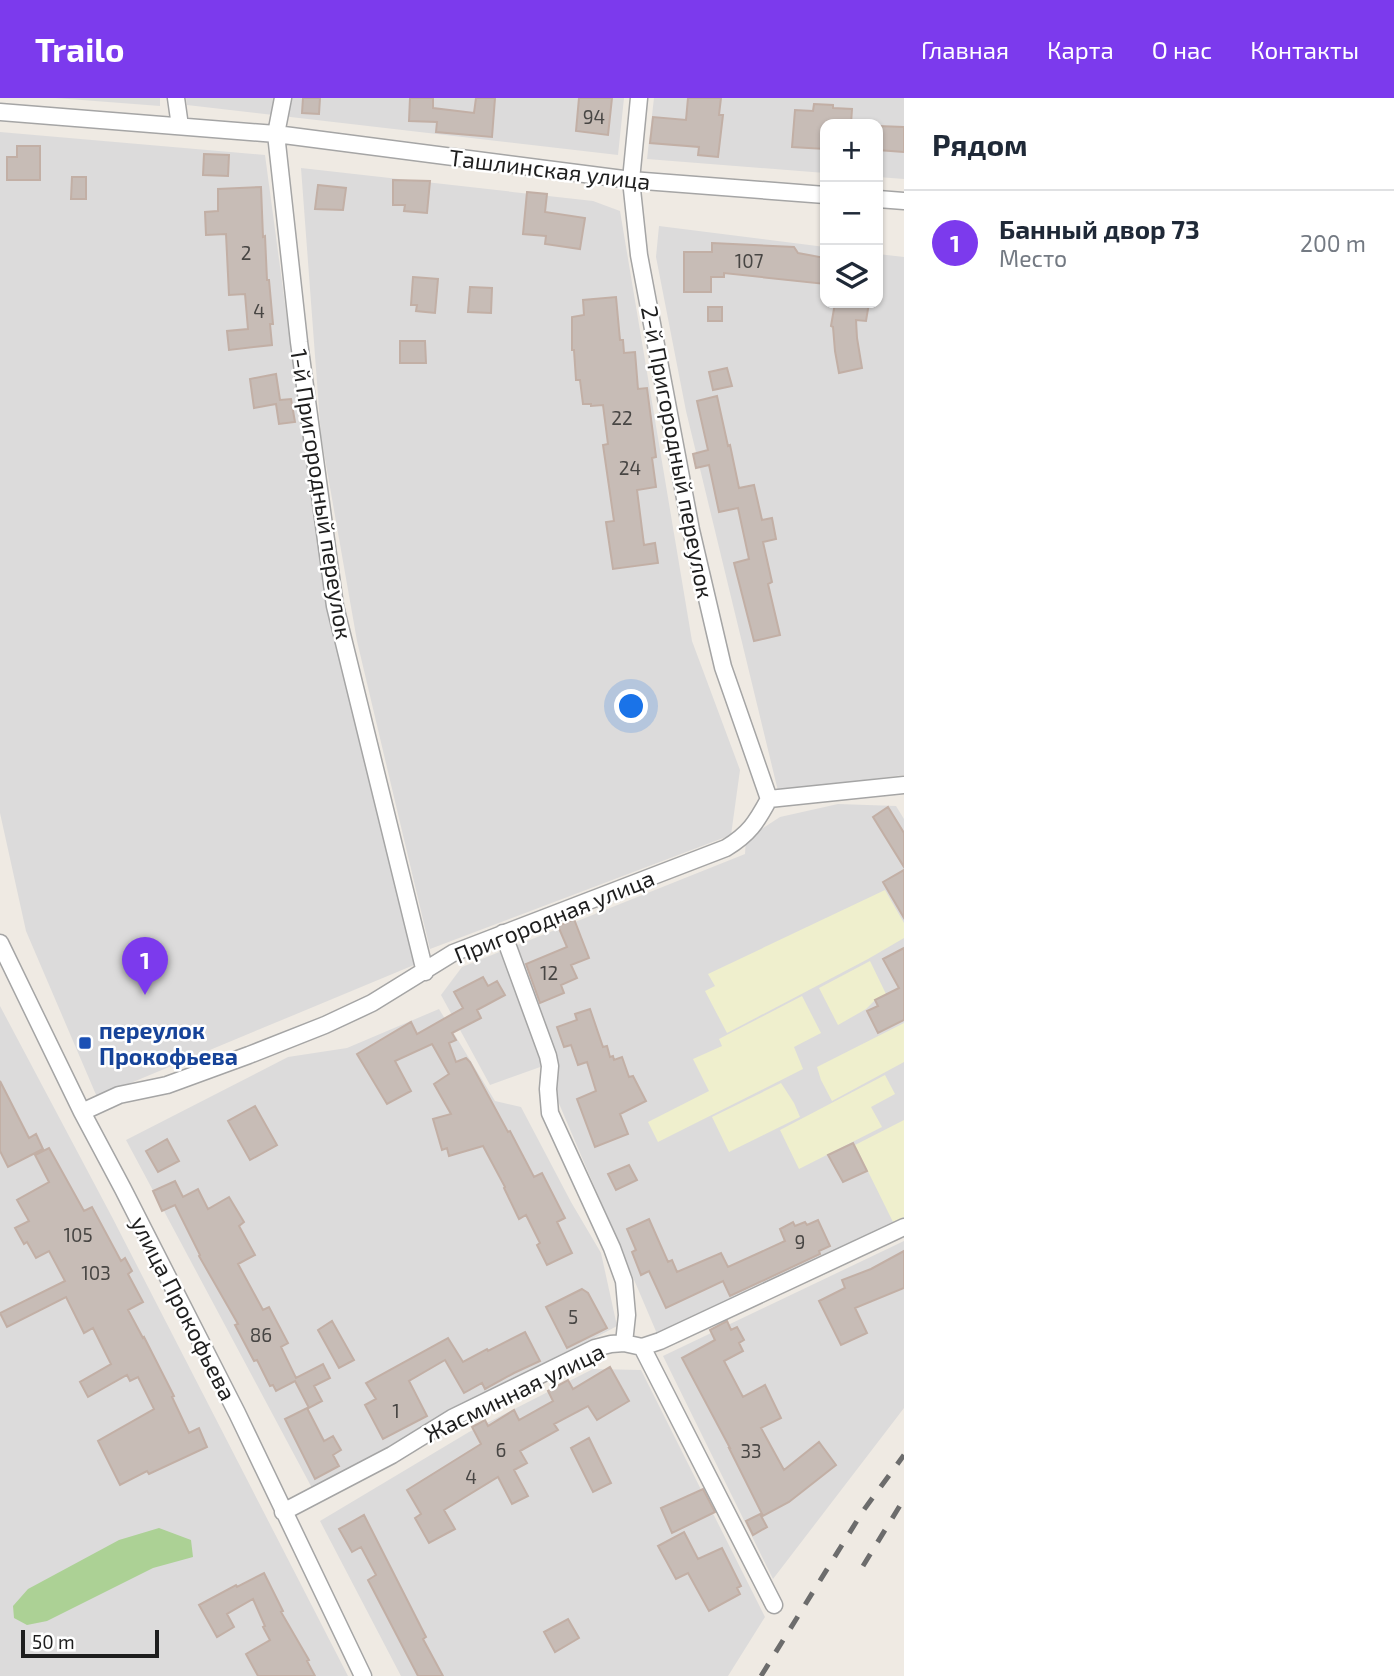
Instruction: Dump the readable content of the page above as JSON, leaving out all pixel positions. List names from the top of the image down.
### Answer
{
  "streets": {
    "street": [
      "Ташлинская улица",
      "2-й Пригородный переулок",
      "1-й Пригородный переулок",
      "Пригородная улица",
      "улица Прокофьева",
      "Жасминная улица"
    ]
  },
  "crossings": [
    ["Ташлинская улица", "2-й Пригородный переулок"],
    ["Ташлинская улица", "1-й Пригородный переулок"],
    ["2-й Пригородный переулок", "Пригородная улица"],
    ["1-й Пригородный переулок", "Пригородная улица"],
    ["Пригородная улица", "улица Прокофьева"],
    ["улица Прокофьева", "Жасминная улица"]
  ],
  "places": {
    "transit": ["переулок Прокофьева"]
  },
  "house_numbers": [
    "94",
    "2",
    "107",
    "4",
    "22",
    "24",
    "12",
    "105",
    "9",
    "103",
    "5",
    "86",
    "1",
    "6",
    "33",
    "4"
  ],
  "scale_bar": "50 m",
  "page": {
    "header": "Trailo",
    "nav": [
      "Главная",
      "Карта",
      "О нас",
      "Контакты"
    ],
    "heading": "Рядом",
    "map_buttons": ["+", "−"],
    "list": [
      {
        "mark": "1",
        "name": "Банный двор 73",
        "note": "Место",
        "value": "200 m"
      }
    ],
    "pins": "1",
    "scale": "50 m"
  }
}
